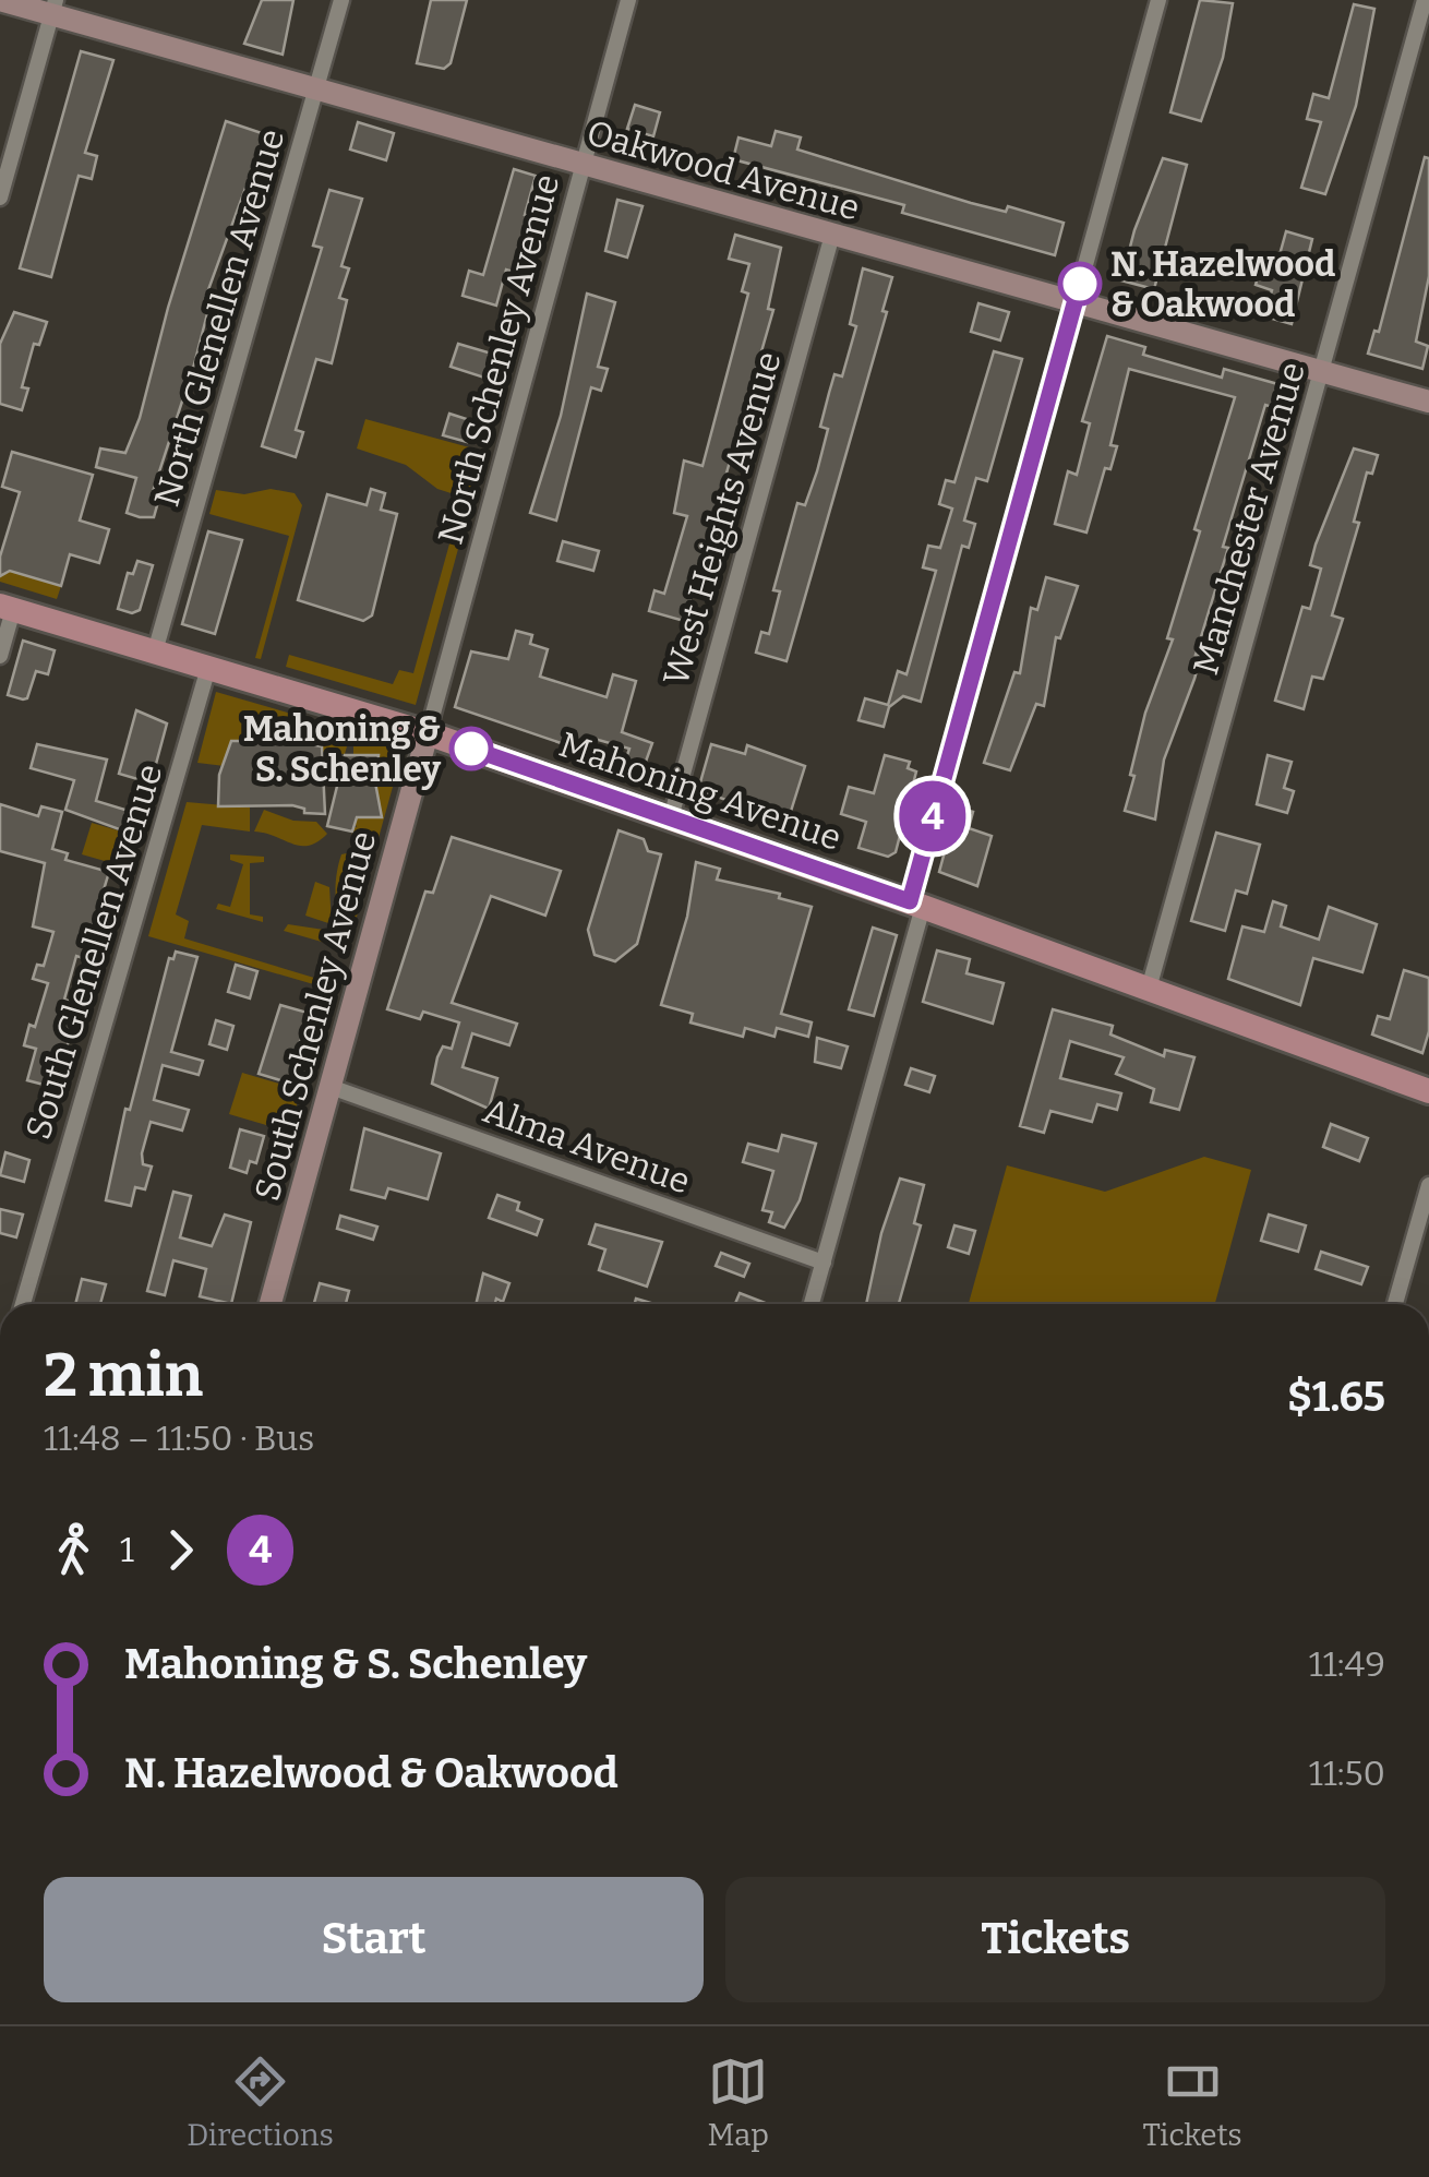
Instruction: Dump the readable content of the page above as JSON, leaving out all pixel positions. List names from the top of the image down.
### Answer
{
  "streets": {
    "main road": ["Mahoning Avenue"],
    "street": [
      "Oakwood Avenue",
      "North Glenellen Avenue",
      "North Schenley Avenue",
      "West Heights Avenue",
      "Manchester Avenue",
      "South Glenellen Avenue",
      "South Schenley Avenue",
      "Alma Avenue"
    ]
  },
  "crossings": [
    ["Oakwood Avenue", "North Glenellen Avenue"],
    ["Oakwood Avenue", "North Schenley Avenue"],
    ["Oakwood Avenue", "West Heights Avenue"],
    ["Oakwood Avenue", "Manchester Avenue"],
    ["North Glenellen Avenue", "Mahoning Avenue"],
    ["North Schenley Avenue", "Mahoning Avenue"],
    ["North Schenley Avenue", "South Schenley Avenue"],
    ["West Heights Avenue", "Mahoning Avenue"],
    ["Manchester Avenue", "Mahoning Avenue"],
    ["Mahoning Avenue", "South Glenellen Avenue"],
    ["Mahoning Avenue", "South Schenley Avenue"],
    ["South Schenley Avenue", "Alma Avenue"]
  ],
  "places": ["N. Hazelwood & Oakwood", "Mahoning & S. Schenley"],
  "lines": ["bus line 4"],
  "page": {
    "on_map": "4",
    "heading": ["2 min", "11:48 – 11:50 · Bus", "$1.65"],
    "legs": ["1", "4"],
    "list": [
      {
        "name": "Mahoning & S. Schenley",
        "value": "11:49"
      },
      {
        "name": "N. Hazelwood & Oakwood",
        "value": "11:50"
      }
    ],
    "buttons": ["Start", "Tickets"],
    "tabs": ["Directions", "Map", "Tickets"]
  }
}
